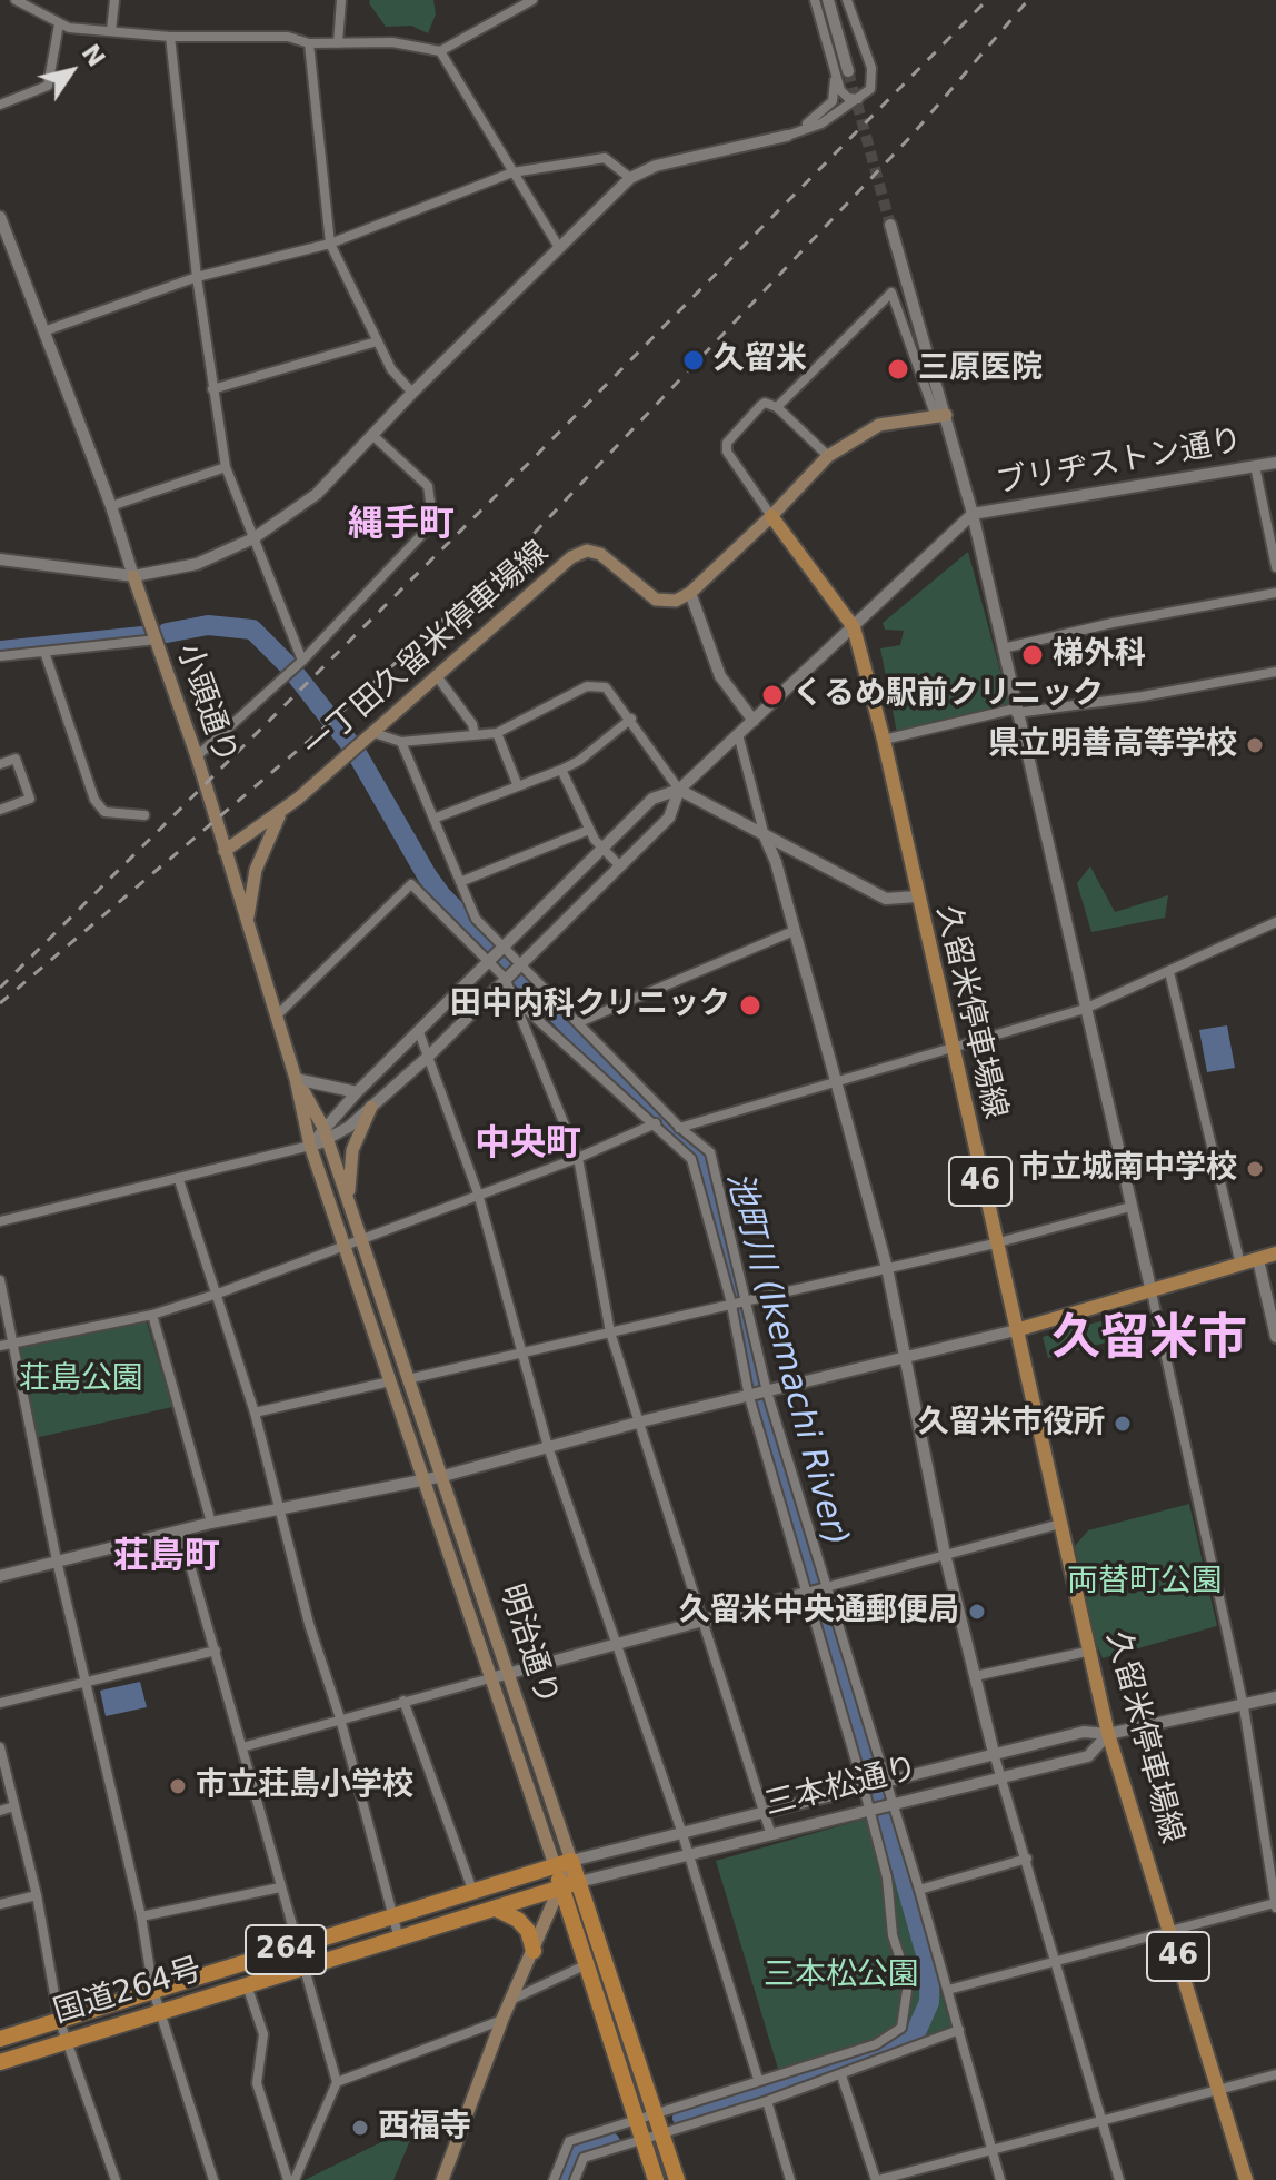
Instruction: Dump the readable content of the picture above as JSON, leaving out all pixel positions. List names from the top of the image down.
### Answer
{
  "streets": {
    "highway": ["明治通り", "264", "国道264号"],
    "main road": [
      "一丁田久留米停車場線",
      "小頭通り",
      "久留米停車場線",
      "46"
    ],
    "street": ["ブリヂストン通り", "三本松通り"]
  },
  "crossings": [
    ["一丁田久留米停車場線", "小頭通り"],
    ["久留米停車場線", "46"],
    ["久留米停車場線", "三本松通り"],
    ["明治通り", "三本松通り"],
    ["明治通り", "国道264号"],
    ["三本松通り", "国道264号"]
  ],
  "districts": [
    "縄手町",
    "中央町",
    "久留米市",
    "荘島町"
  ],
  "water": ["池町川 (Ikemachi River)"],
  "parks": ["荘島公園", "両替町公園", "三本松公園"],
  "places": [
    "久留米",
    "三原医院",
    "梯外科",
    "くるめ駅前クリニック",
    "県立明善高等学校",
    "田中内科クリニック",
    "市立城南中学校",
    "久留米市役所",
    "久留米中央通郵便局",
    "市立荘島小学校",
    "西福寺"
  ],
  "north": "top right"
}
